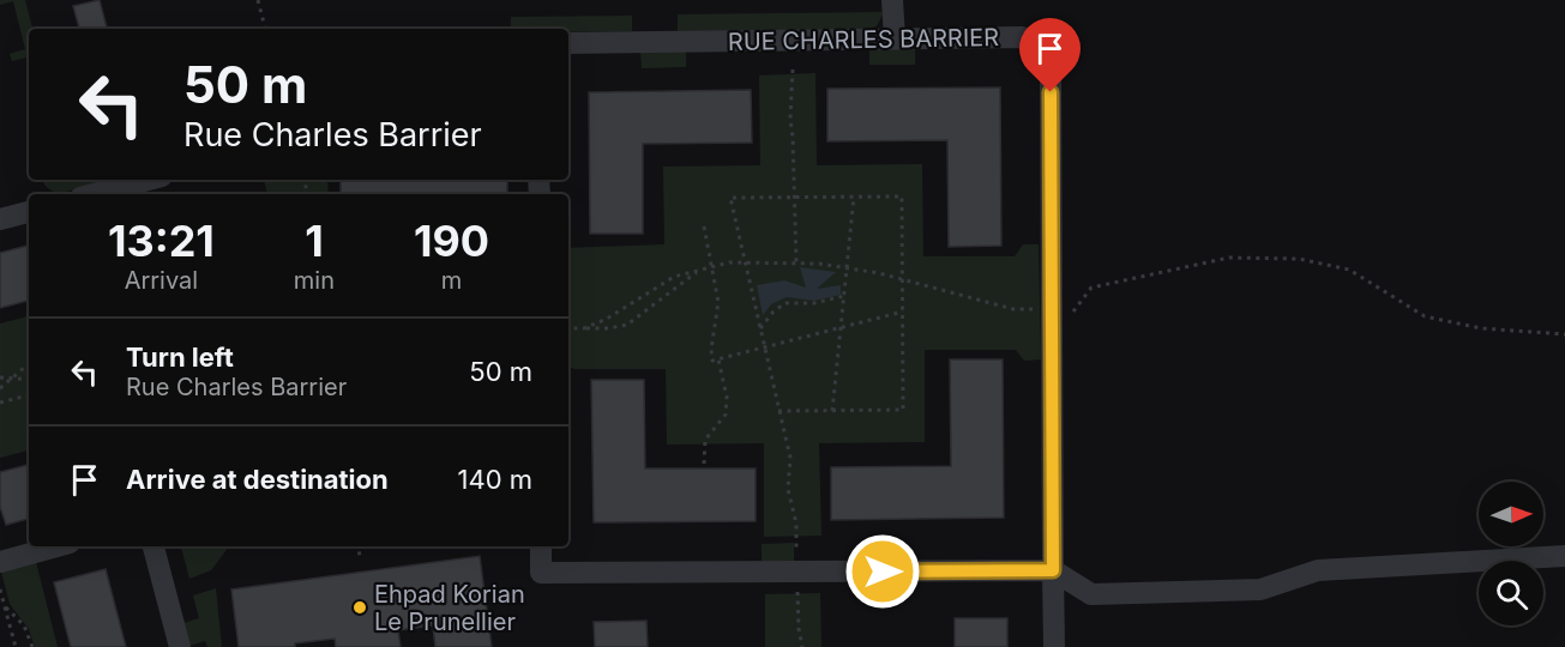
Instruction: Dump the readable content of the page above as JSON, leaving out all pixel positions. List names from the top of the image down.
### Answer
{
  "streets": {
    "street": ["RUE CHARLES BARRIER"]
  },
  "places": ["Ehpad Korian Le Prunellier"],
  "north": "right",
  "page": {
    "turn": ["50 m", "Rue Charles Barrier"],
    "eta": [
      "13:21",
      "Arrival",
      "1",
      "min",
      "190",
      "m"
    ],
    "list": [
      {
        "name": "Turn left",
        "note": "Rue Charles Barrier",
        "value": "50 m"
      },
      {
        "name": "Arrive at destination",
        "value": "140 m"
      }
    ]
  }
}
